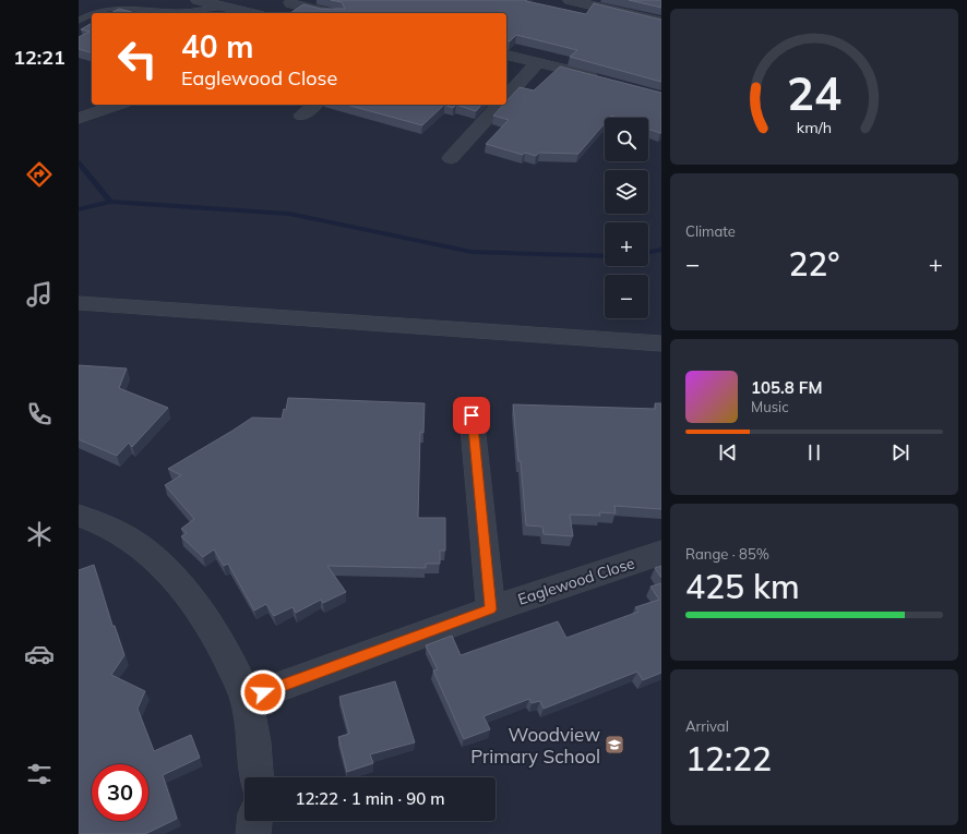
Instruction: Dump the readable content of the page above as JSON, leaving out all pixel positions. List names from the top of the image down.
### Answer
{
  "streets": {
    "street": ["Eaglewood Close"]
  },
  "places": {
    "school or university": ["Woodview Primary School"]
  },
  "page": {
    "tabs": "12:21",
    "turn": ["40 m", "Eaglewood Close"],
    "map_buttons": ["+", "−"],
    "tile": [
      "Climate",
      ["Range · 85%", "425 km"],
      ["Arrival", "12:22"]
    ],
    "heat": ["−", "22°", "+"],
    "song": ["105.8 FM", "Music"],
    "limit": "30",
    "trip": "12:22 · 1 min · 90 m",
    "gauge": ["24", "km/h"]
  }
}
